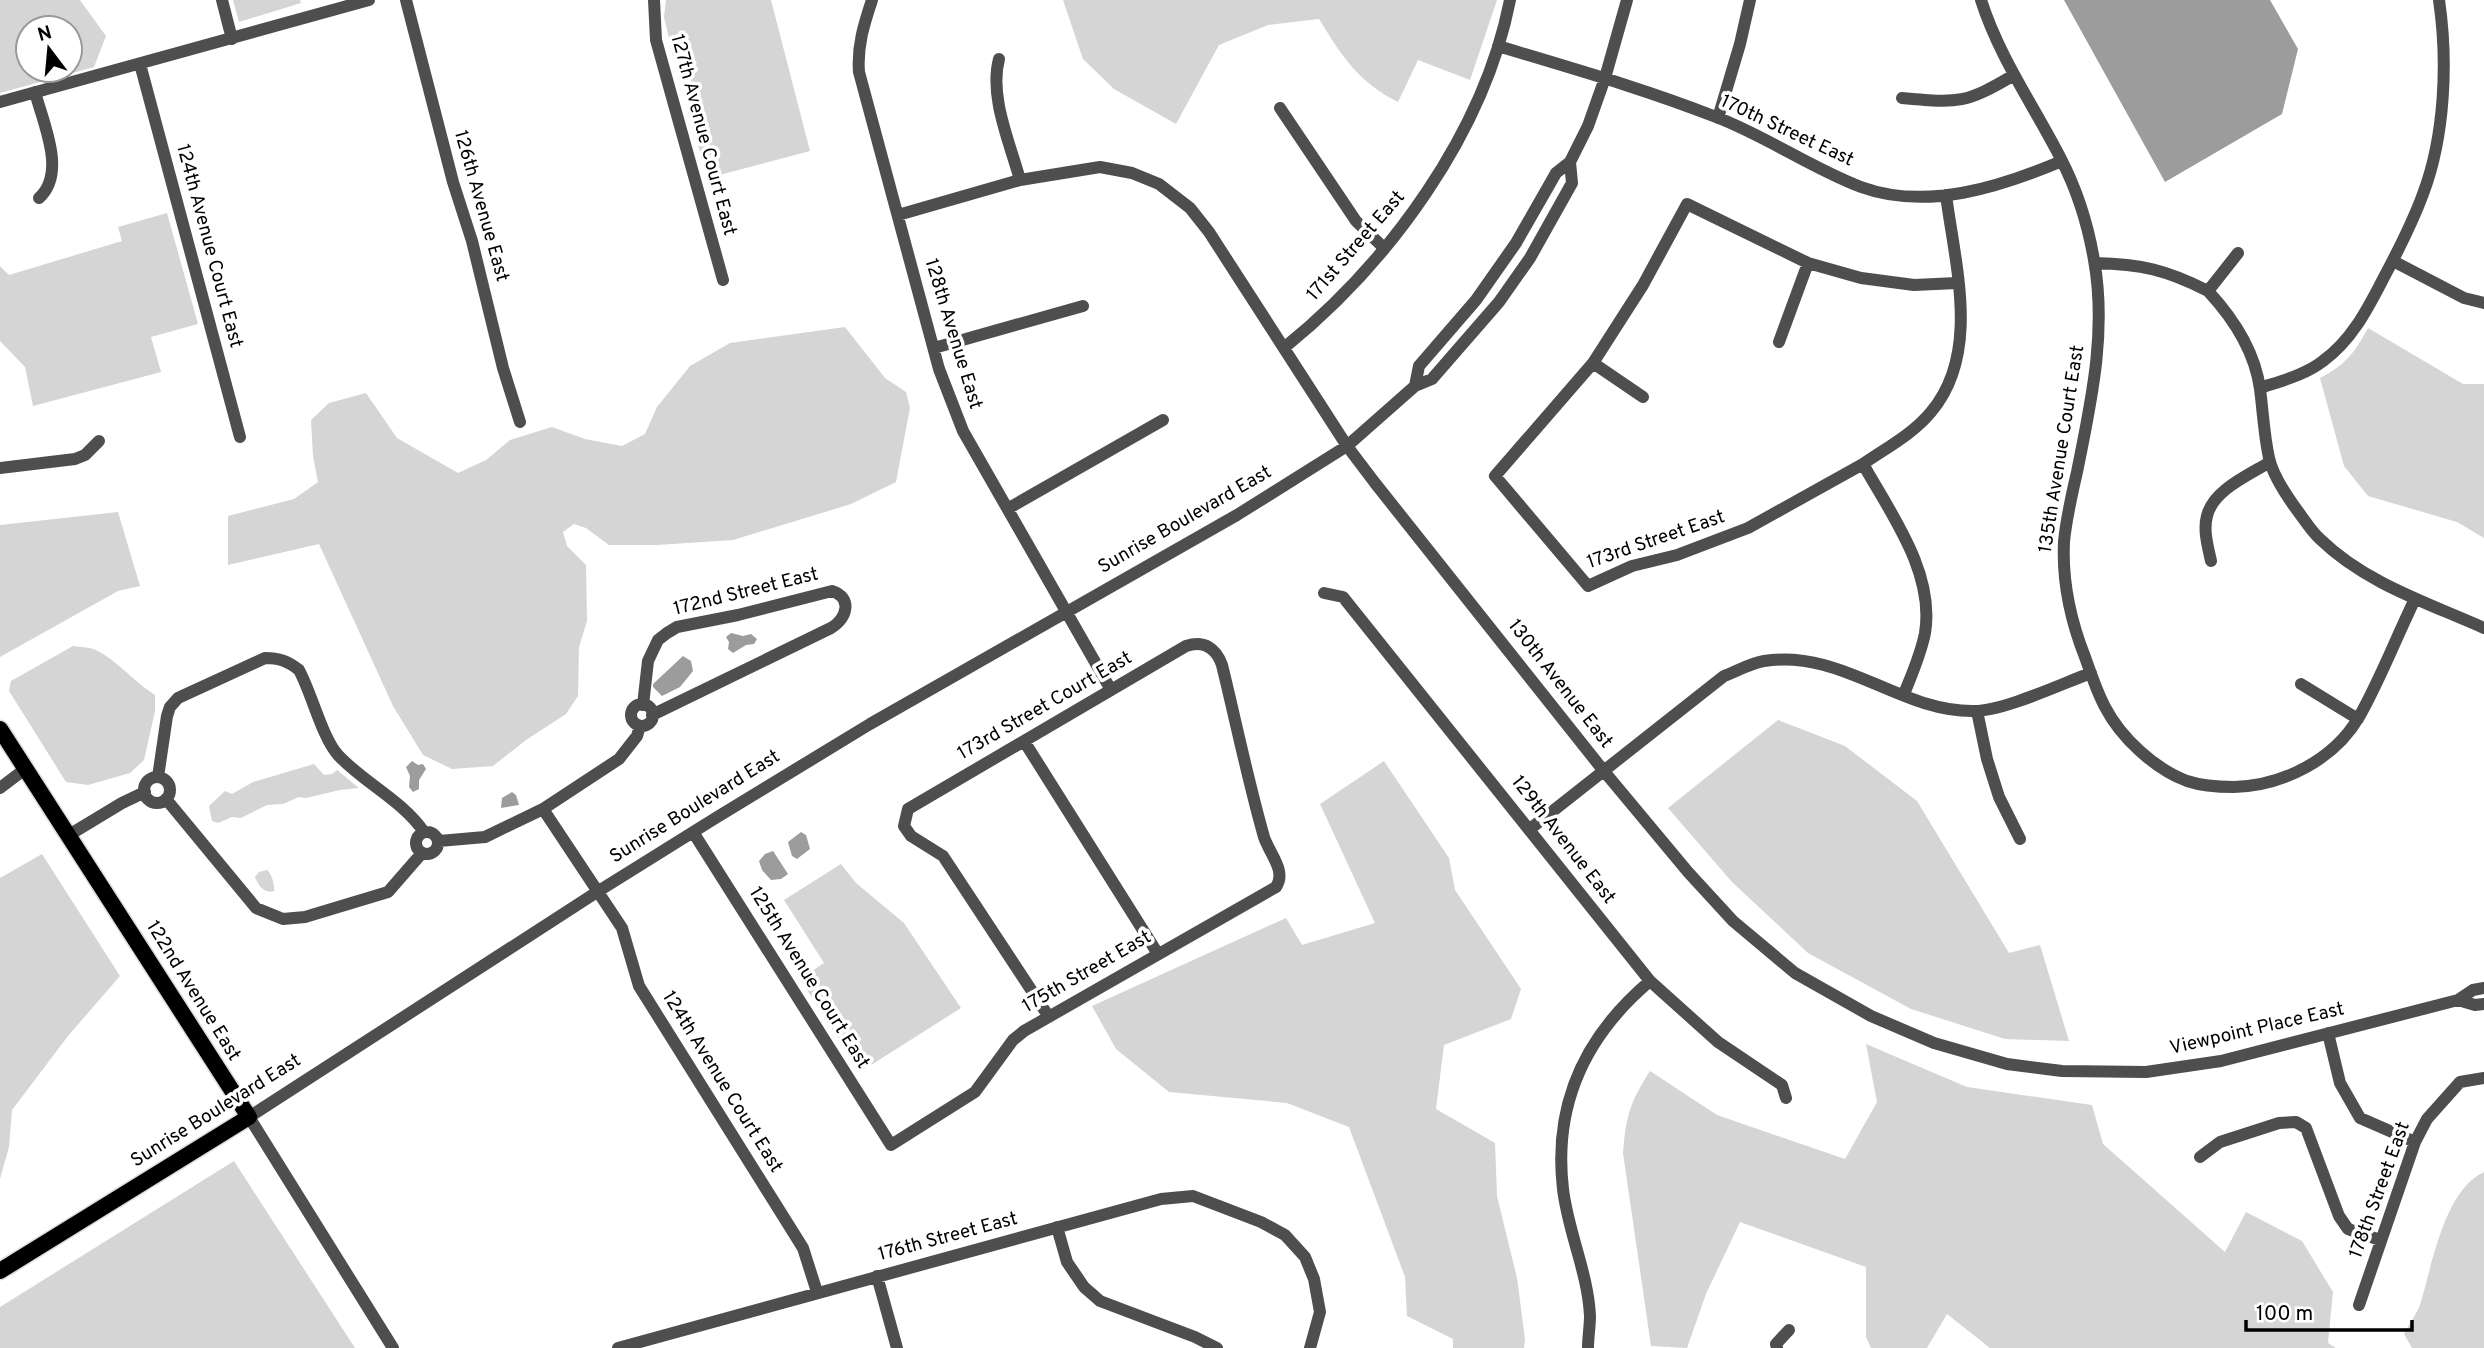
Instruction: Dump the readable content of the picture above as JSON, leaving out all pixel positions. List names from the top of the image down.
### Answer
{
  "streets": {
    "main road": ["Sunrise Boulevard East", "122nd Avenue East"],
    "street": [
      "170th Street East",
      "127th Avenue Court East",
      "126th Avenue East",
      "124th Avenue Court East",
      "171st Street East",
      "128th Avenue East",
      "135th Avenue Court East",
      "173rd Street East",
      "172nd Street East",
      "130th Avenue East",
      "173rd Street Court East",
      "129th Avenue East",
      "175th Street East",
      "125th Avenue Court East",
      "Viewpoint Place East",
      "178th Street East",
      "176th Street East"
    ]
  },
  "crossings": [
    ["170th Street East", "171st Street East"],
    ["170th Street East", "135th Avenue Court East"],
    ["170th Street East", "Sunrise Boulevard East"],
    ["124th Avenue Court East", "Sunrise Boulevard East"],
    ["124th Avenue Court East", "176th Street East"],
    ["171st Street East", "130th Avenue East"],
    ["128th Avenue East", "Sunrise Boulevard East"],
    ["128th Avenue East", "130th Avenue East"],
    ["128th Avenue East", "173rd Street Court East"],
    ["Sunrise Boulevard East", "130th Avenue East"],
    ["Sunrise Boulevard East", "125th Avenue Court East"],
    ["Sunrise Boulevard East", "122nd Avenue East"],
    ["130th Avenue East", "Viewpoint Place East"],
    ["173rd Street Court East", "175th Street East"],
    ["175th Street East", "125th Avenue Court East"]
  ],
  "scale_bar": "100 m",
  "north": "top"
}
